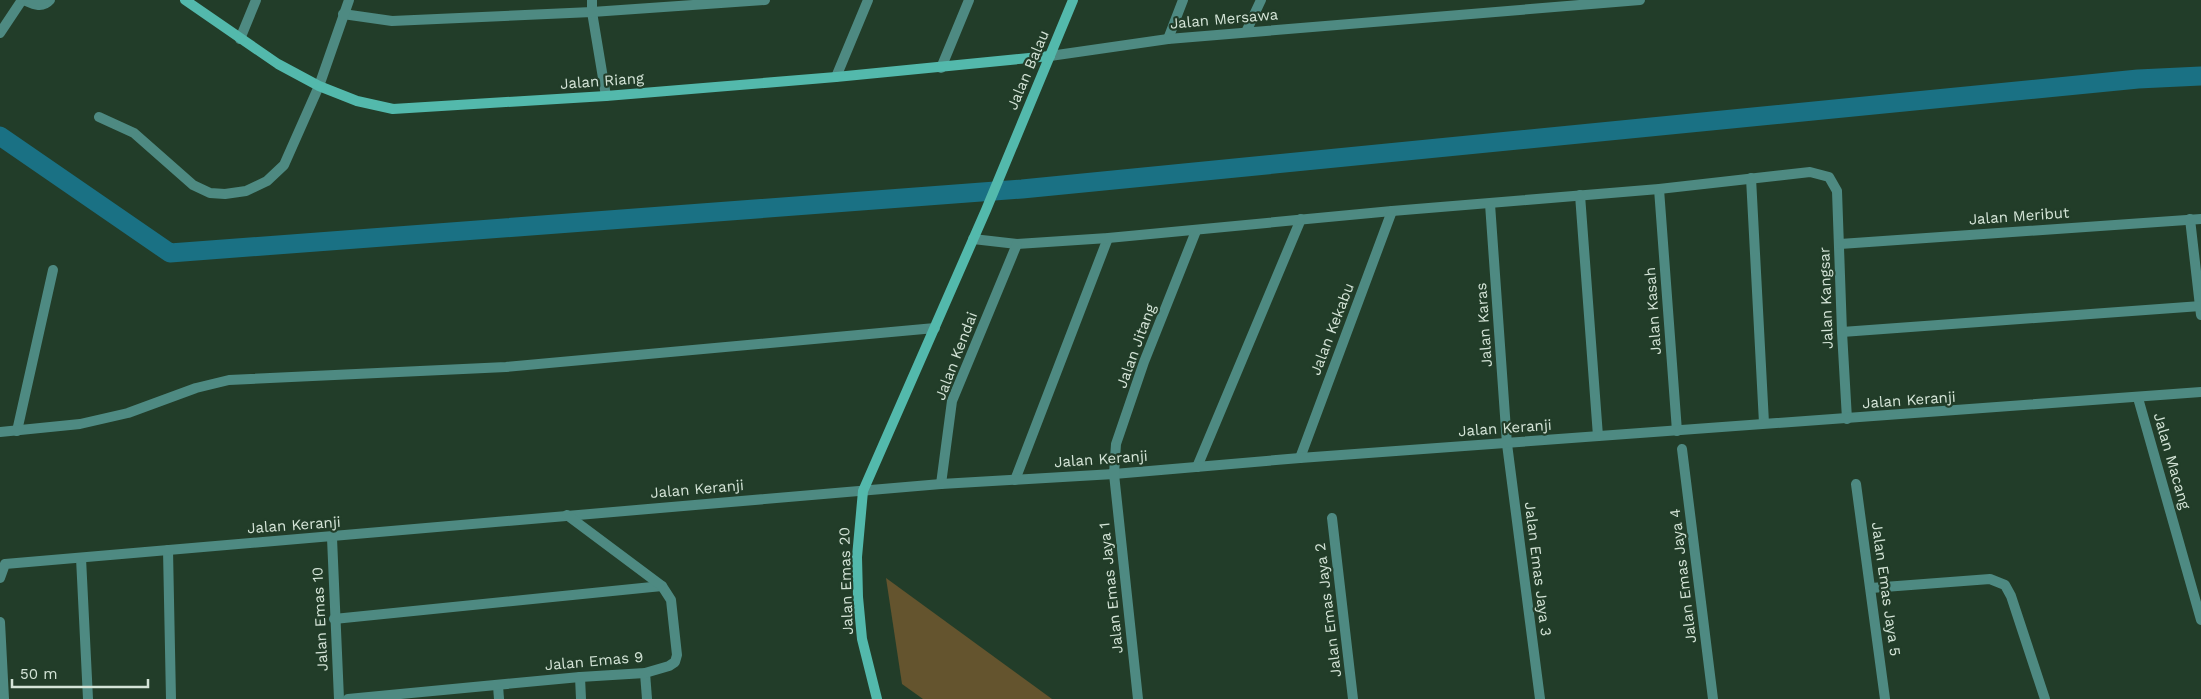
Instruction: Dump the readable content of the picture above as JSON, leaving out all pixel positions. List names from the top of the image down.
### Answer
{
  "streets": {
    "street": [
      "Jalan Mersawa",
      "Jalan Balau",
      "Jalan Riang",
      "Jalan Meribut",
      "Jalan Kangsar",
      "Jalan Kasah",
      "Jalan Karas",
      "Jalan Kekabu",
      "Jalan Jitang",
      "Jalan Kendai",
      "Jalan Keranji",
      "Jalan Macang",
      "Jalan Emas Jaya 3",
      "Jalan Emas Jaya 4",
      "Jalan Emas 20",
      "Jalan Emas Jaya 1",
      "Jalan Emas Jaya 5",
      "Jalan Emas Jaya 2",
      "Jalan Emas 10",
      "Jalan Emas 9"
    ]
  },
  "crossings": [
    ["Jalan Mersawa", "Jalan Balau"],
    ["Jalan Mersawa", "Jalan Riang"],
    ["Jalan Balau", "Jalan Riang"],
    ["Jalan Balau", "Jalan Emas 20"],
    ["Jalan Meribut", "Jalan Kangsar"],
    ["Jalan Kangsar", "Jalan Keranji"],
    ["Jalan Kasah", "Jalan Keranji"],
    ["Jalan Karas", "Jalan Keranji"],
    ["Jalan Karas", "Jalan Emas Jaya 3"],
    ["Jalan Kekabu", "Jalan Keranji"],
    ["Jalan Jitang", "Jalan Keranji"],
    ["Jalan Jitang", "Jalan Emas Jaya 1"],
    ["Jalan Kendai", "Jalan Keranji"],
    ["Jalan Keranji", "Jalan Macang"],
    ["Jalan Keranji", "Jalan Emas Jaya 3"],
    ["Jalan Keranji", "Jalan Emas 20"],
    ["Jalan Keranji", "Jalan Emas Jaya 1"],
    ["Jalan Keranji", "Jalan Emas 10"],
    ["Jalan Keranji", "Jalan Emas 9"]
  ],
  "scale_bar": "50 m"
}
